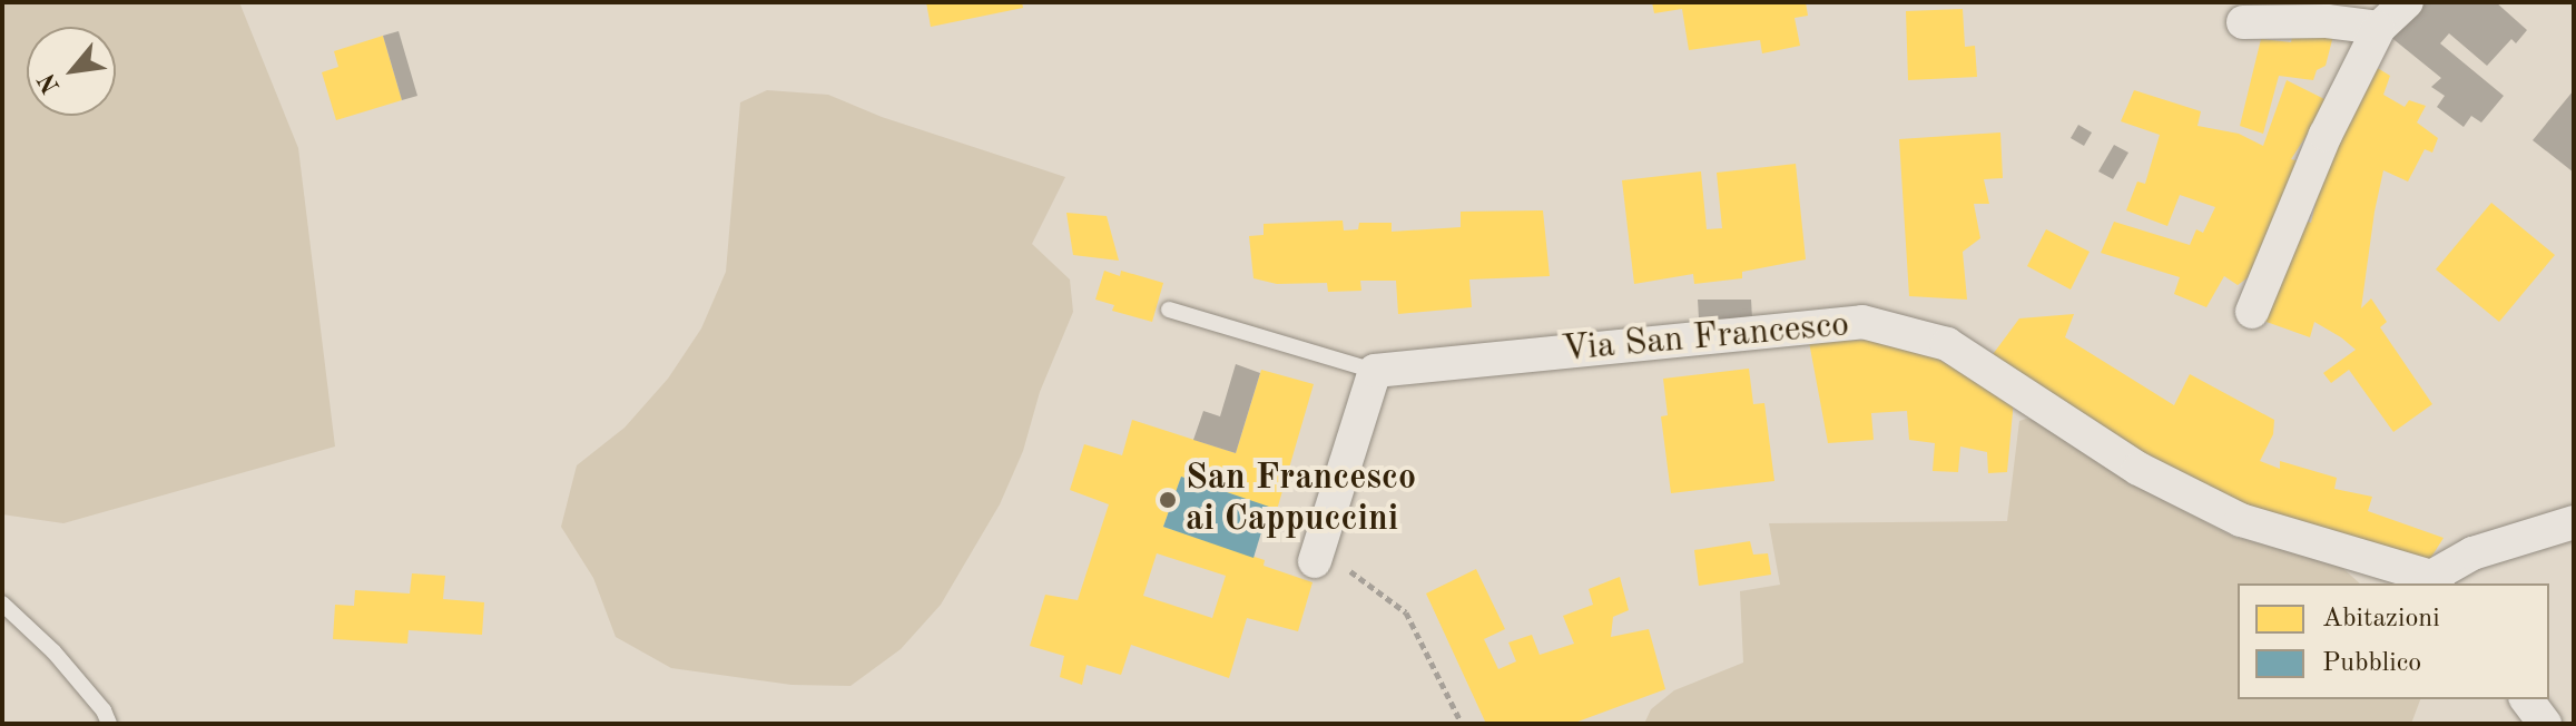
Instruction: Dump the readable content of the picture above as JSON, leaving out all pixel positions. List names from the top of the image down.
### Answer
{
  "streets": {
    "street": ["Via San Francesco"]
  },
  "places": ["San Francesco ai Cappuccini"],
  "legend": ["Abitazioni", "Pubblico"],
  "north": "bottom left"
}
